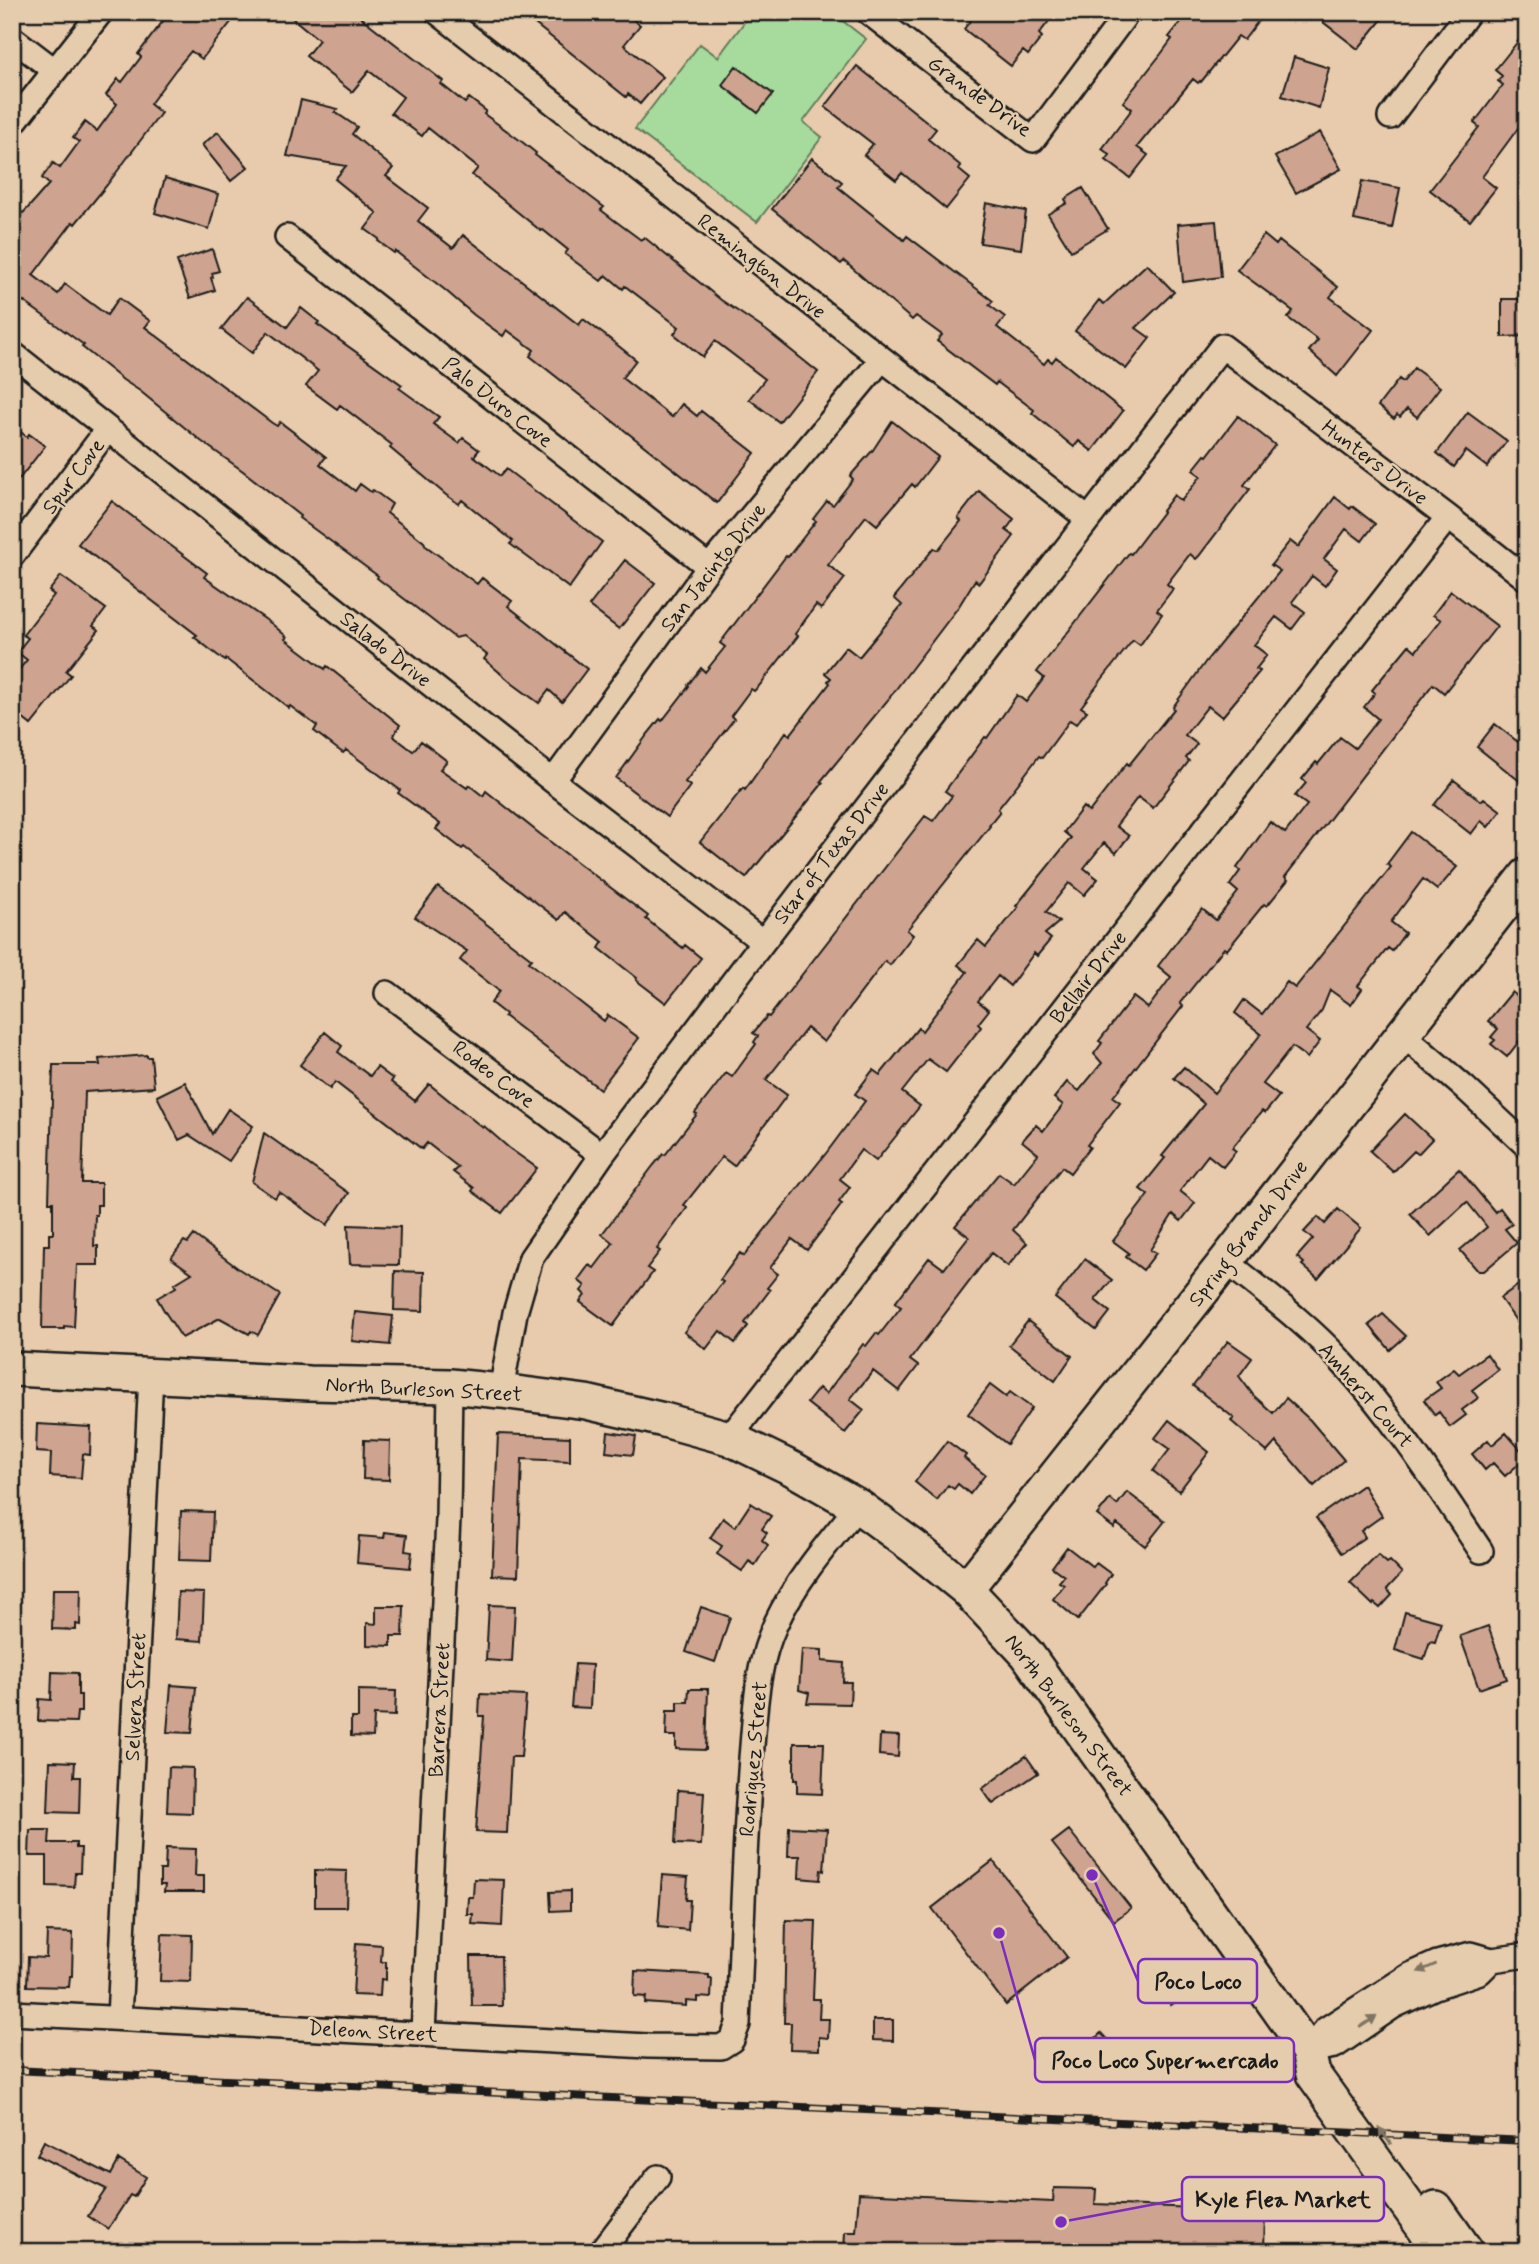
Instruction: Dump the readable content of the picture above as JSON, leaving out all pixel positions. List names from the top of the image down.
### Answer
{
  "streets": {
    "street": [
      "Grande Drive",
      "Remington Drive",
      "Palo Duro Cove",
      "Hunters Drive",
      "Spur Cove",
      "San Jacinto Drive",
      "Salado Drive",
      "Star of Texas Drive",
      "Bellair Drive",
      "Rodeo Cove",
      "Spring Branch Drive",
      "North Burleson Street",
      "Amherst Court",
      "Selvera Street",
      "Barrera Street",
      "Rodriguez Street",
      "Deleon Street"
    ]
  },
  "crossings": [
    ["Remington Drive", "San Jacinto Drive"],
    ["Remington Drive", "Star of Texas Drive"],
    ["Palo Duro Cove", "San Jacinto Drive"],
    ["Hunters Drive", "Star of Texas Drive"],
    ["Hunters Drive", "Bellair Drive"],
    ["Spur Cove", "Salado Drive"],
    ["San Jacinto Drive", "Salado Drive"],
    ["Salado Drive", "Star of Texas Drive"],
    ["Star of Texas Drive", "Rodeo Cove"],
    ["Star of Texas Drive", "North Burleson Street"],
    ["Bellair Drive", "North Burleson Street"],
    ["Spring Branch Drive", "North Burleson Street"],
    ["Spring Branch Drive", "Amherst Court"],
    ["North Burleson Street", "Selvera Street"],
    ["North Burleson Street", "Barrera Street"],
    ["North Burleson Street", "Rodriguez Street"],
    ["Selvera Street", "Deleon Street"],
    ["Barrera Street", "Deleon Street"],
    ["Rodriguez Street", "Deleon Street"]
  ],
  "places": ["Poco Loco", "Poco Loco Supermercado", "Kyle Flea Market"]
}
